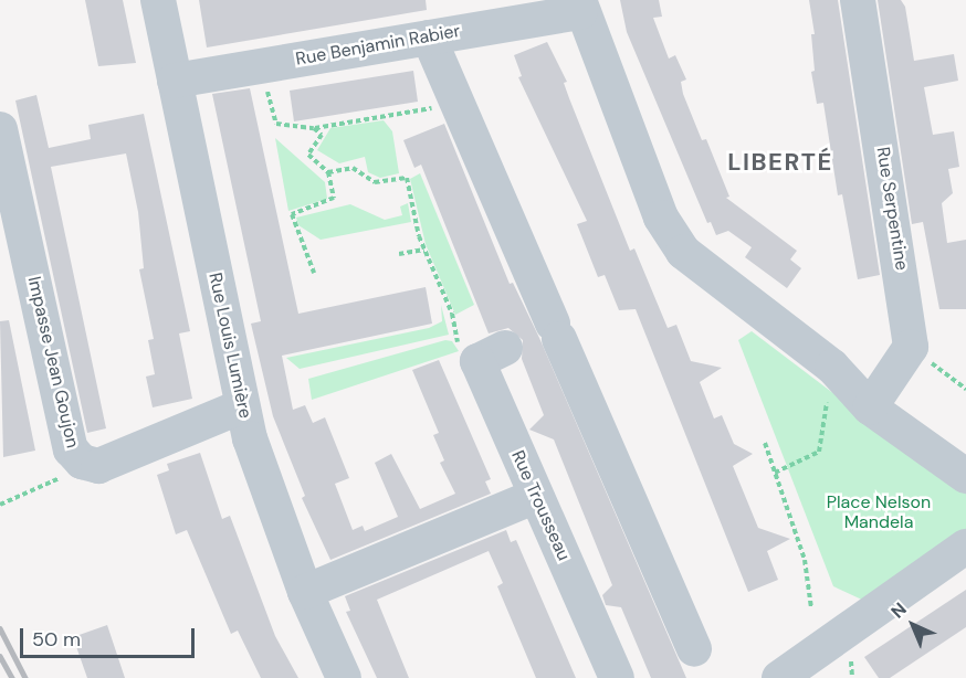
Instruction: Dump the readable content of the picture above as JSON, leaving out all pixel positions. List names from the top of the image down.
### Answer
{
  "streets": {
    "street": [
      "Rue Benjamin Rabier",
      "Rue Serpentine",
      "Rue Louis Lumière",
      "Impasse Jean Goujon",
      "Rue Trousseau"
    ]
  },
  "crossings": [
    ["Rue Benjamin Rabier", "Rue Louis Lumière"],
    ["Rue Louis Lumière", "Impasse Jean Goujon"]
  ],
  "districts": ["LIBERTÉ"],
  "parks": ["Place Nelson Mandela"],
  "scale_bar": "50 m",
  "north": "top left"
}
